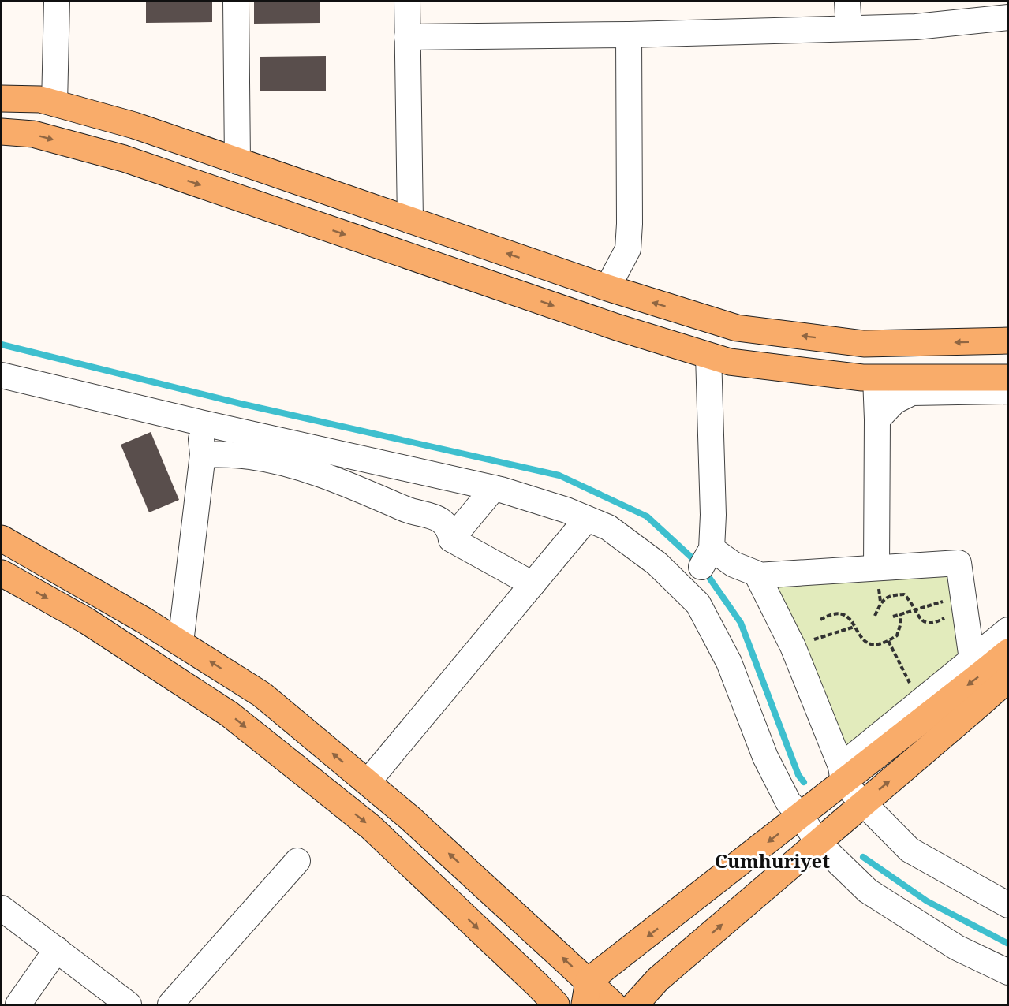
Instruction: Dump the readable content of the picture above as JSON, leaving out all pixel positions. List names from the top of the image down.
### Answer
{
  "districts": ["Cumhuriyet"]
}
